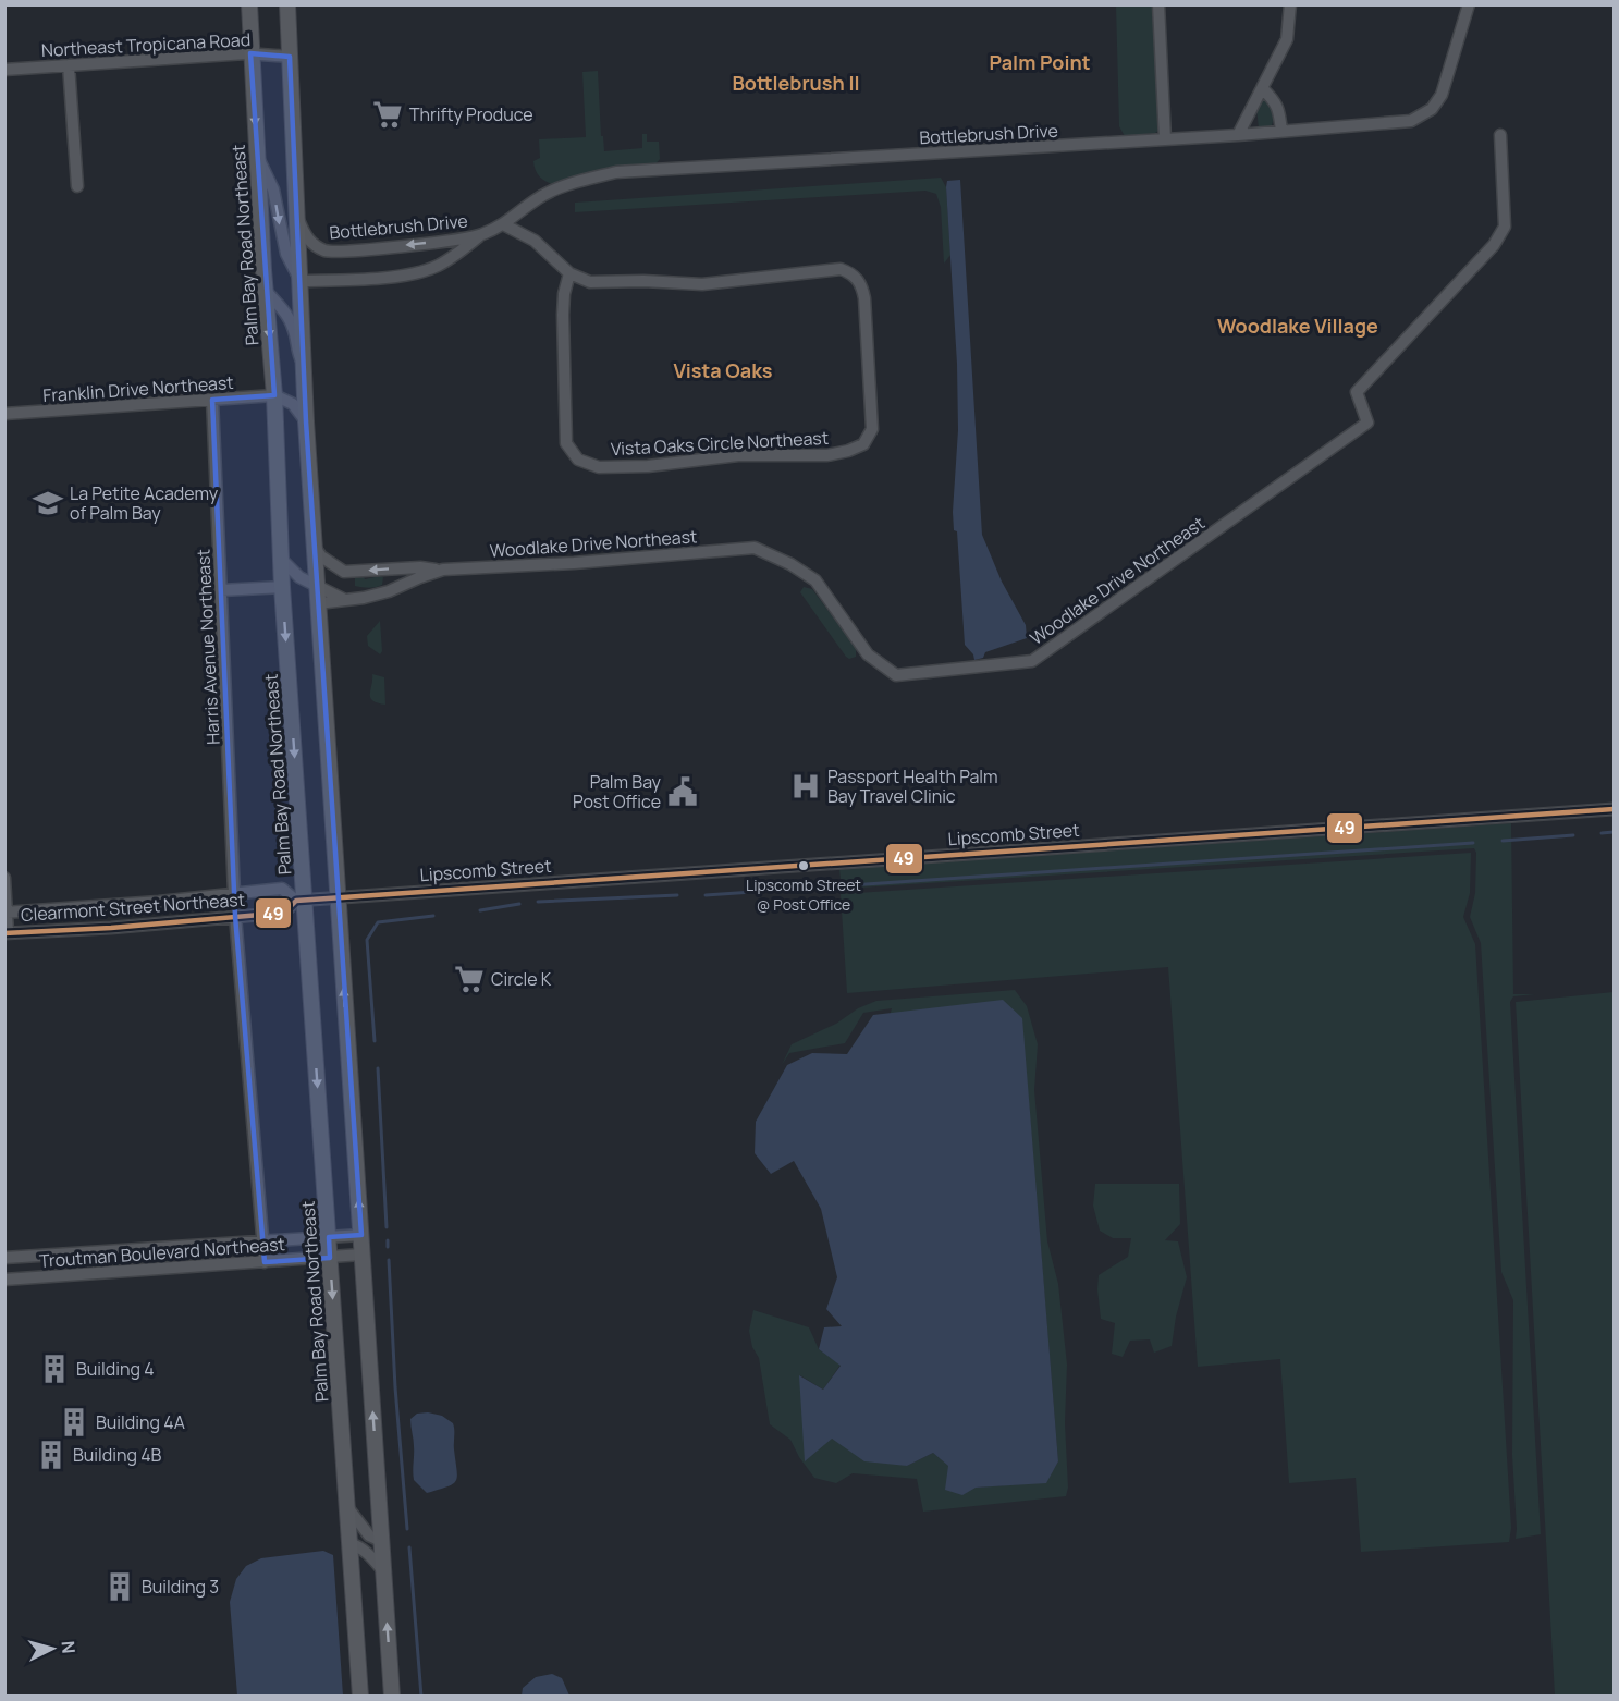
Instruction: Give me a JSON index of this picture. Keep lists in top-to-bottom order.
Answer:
{
  "streets": {
    "main road": ["Palm Bay Road Northeast"],
    "street": [
      "Northeast Tropicana Road",
      "Bottlebrush Drive",
      "Franklin Drive Northeast",
      "Vista Oaks Circle Northeast",
      "Woodlake Drive Northeast",
      "Harris Avenue Northeast",
      "Lipscomb Street",
      "Clearmont Street Northeast",
      "Troutman Boulevard Northeast"
    ]
  },
  "crossings": [
    ["Northeast Tropicana Road", "Palm Bay Road Northeast"],
    ["Bottlebrush Drive", "Vista Oaks Circle Northeast"],
    ["Palm Bay Road Northeast", "Franklin Drive Northeast"],
    ["Palm Bay Road Northeast", "Clearmont Street Northeast"],
    ["Palm Bay Road Northeast", "Troutman Boulevard Northeast"],
    ["Franklin Drive Northeast", "Harris Avenue Northeast"],
    ["Harris Avenue Northeast", "Clearmont Street Northeast"],
    ["Lipscomb Street", "Clearmont Street Northeast"]
  ],
  "districts": [
    "Palm Point",
    "Bottlebrush II",
    "Woodlake Village",
    "Vista Oaks"
  ],
  "places": {
    "supermarket": ["Thrifty Produce", "Circle K"],
    "school or university": ["La Petite Academy of Palm Bay"],
    "hospital": ["Passport Health Palm Bay Travel Clinic"],
    "public building": ["Palm Bay Post Office"],
    "other": ["Lipscomb Street @ Post Office"],
    "building": [
      "Building 4",
      "Building 4A",
      "Building 4B",
      "Building 3"
    ]
  },
  "lines": ["transit line 49"],
  "north": "right"
}
